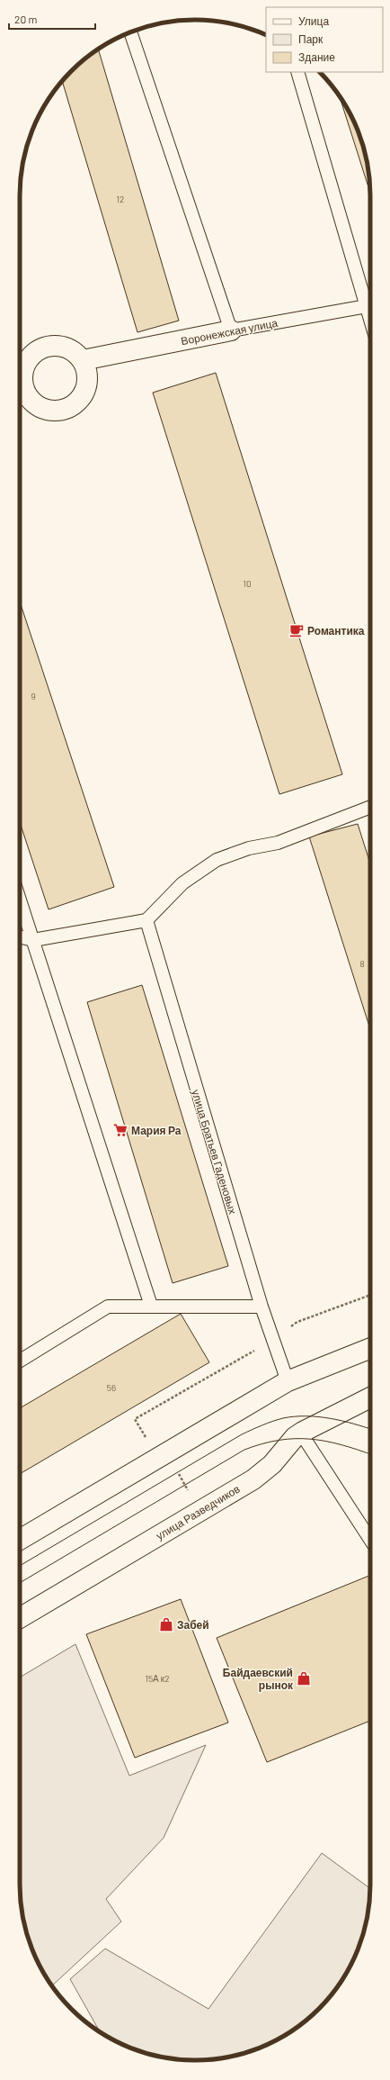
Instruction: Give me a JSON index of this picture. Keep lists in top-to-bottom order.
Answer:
{
  "streets": {
    "main road": ["Воронежская улица", "улица Разведчиков"],
    "lane": ["улица Братьев Гаденовых"]
  },
  "places": {
    "cafe": ["Романтика"],
    "supermarket": ["Мария Ра"],
    "shop": ["Забей", "Байдаевский рынок"]
  },
  "house_numbers": [
    "12",
    "10",
    "9",
    "8",
    "56",
    "15А к2"
  ],
  "legend": ["Улица", "Парк", "Здание"],
  "scale_bar": "20 m"
}
